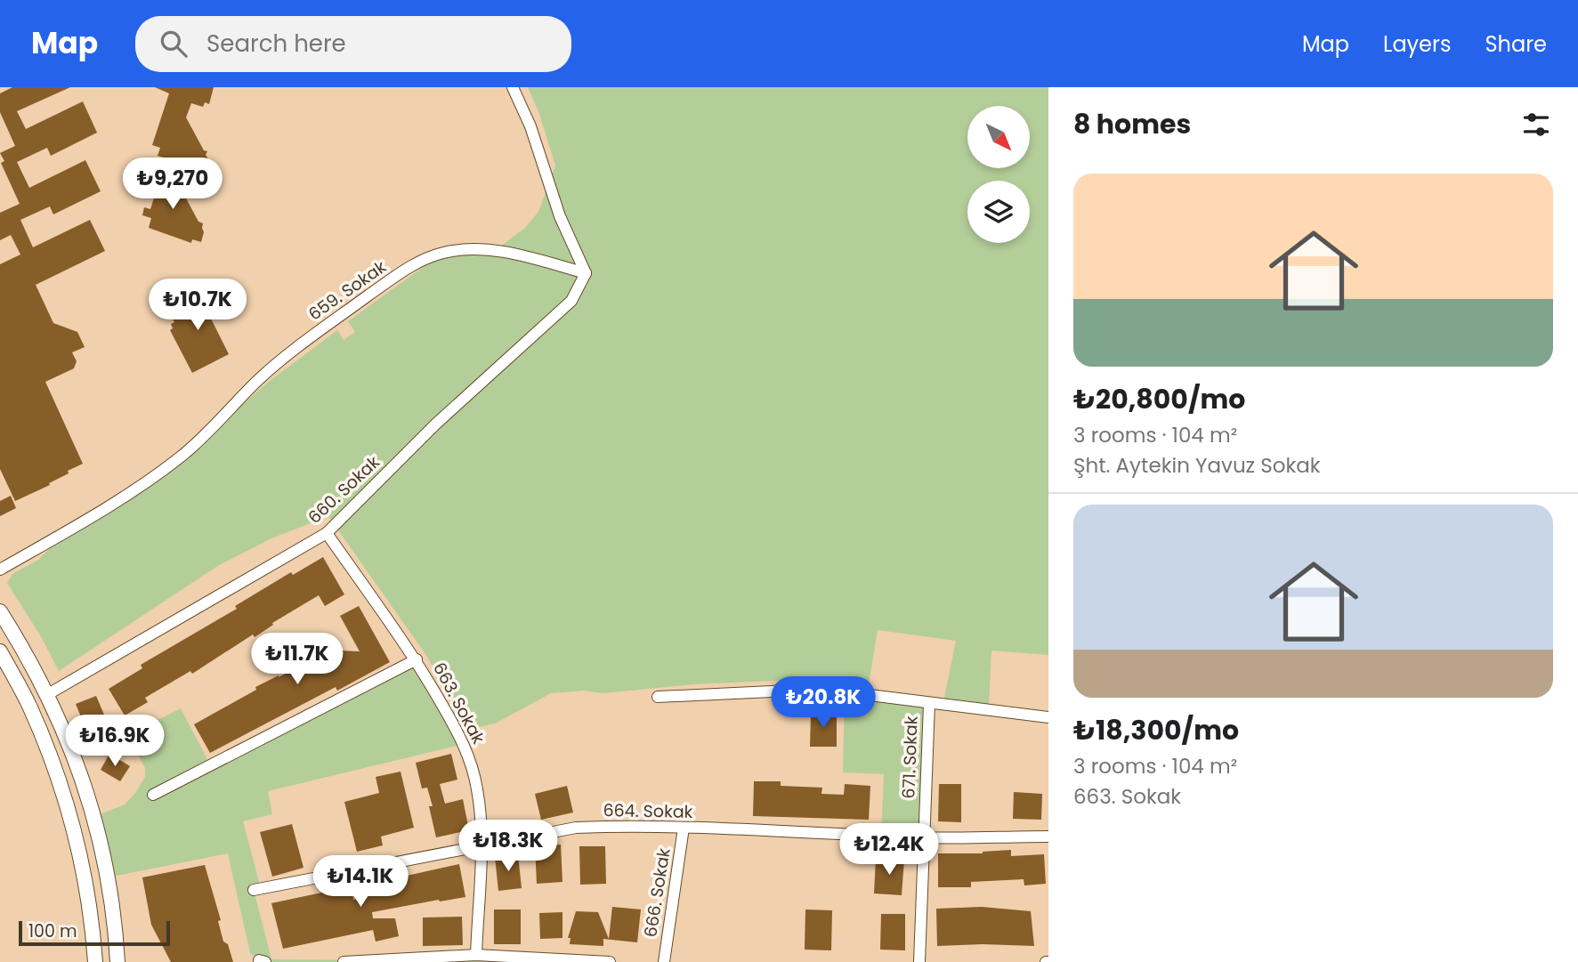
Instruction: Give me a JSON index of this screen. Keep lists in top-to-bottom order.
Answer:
{
  "streets": {
    "street": [
      "659. Sokak",
      "660. Sokak",
      "663. Sokak",
      "671. Sokak",
      "664. Sokak",
      "666. Sokak"
    ]
  },
  "crossings": [
    ["659. Sokak", "660. Sokak"],
    ["660. Sokak", "663. Sokak"],
    ["663. Sokak", "664. Sokak"],
    ["671. Sokak", "664. Sokak"],
    ["664. Sokak", "666. Sokak"]
  ],
  "scale_bar": "100 m",
  "north": "bottom right",
  "page": {
    "header": "Map",
    "search": "Search here",
    "nav": ["Map", "Layers", "Share"],
    "heading": "8 homes",
    "price": [
      "₺9,270",
      "₺10.7K",
      "₺11.7K",
      "₺20.8K",
      "₺16.9K",
      "₺18.3K",
      "₺12.4K",
      "₺14.1K"
    ],
    "list": [
      {
        "name": "₺20,800/mo",
        "note": "3 rooms · 104 m² · Şht. Aytekin Yavuz Sokak"
      },
      {
        "name": "₺18,300/mo",
        "note": "3 rooms · 104 m² · 663. Sokak"
      }
    ],
    "scale": "100 m"
  }
}
